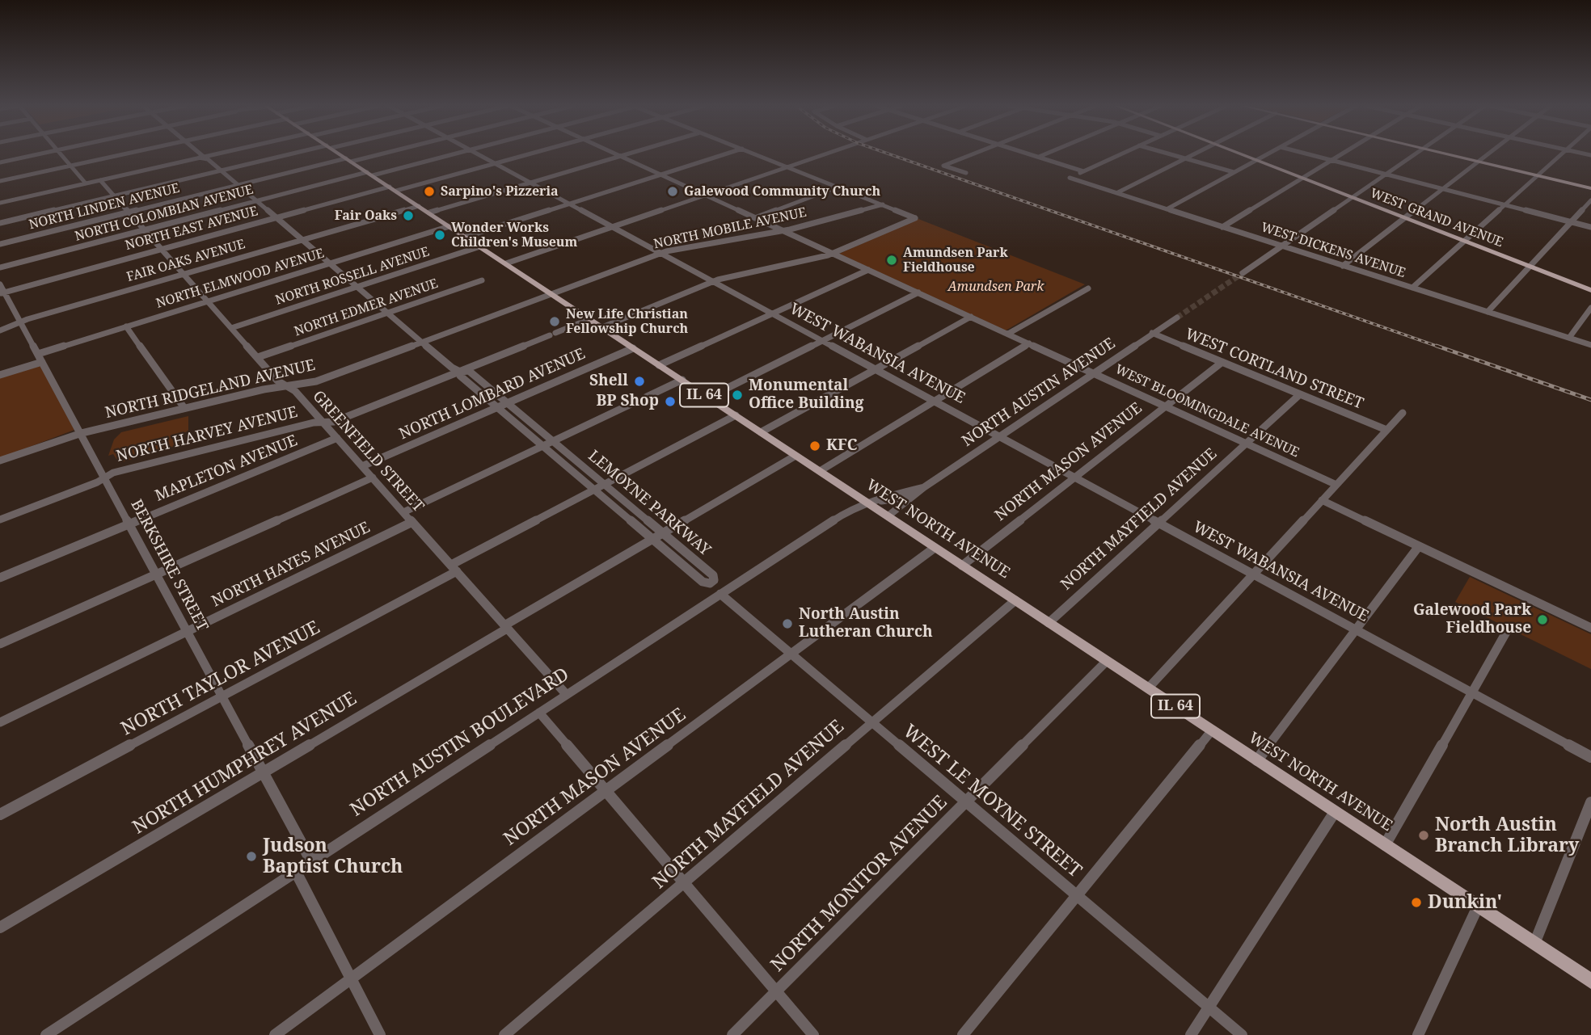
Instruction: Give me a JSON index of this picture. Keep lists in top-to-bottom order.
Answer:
{
  "streets": {
    "main road": ["WEST GRAND AVENUE", "IL 64", "WEST NORTH AVENUE"],
    "street": [
      "NORTH LINDEN AVENUE",
      "NORTH COLOMBIAN AVENUE",
      "NORTH EAST AVENUE",
      "NORTH MOBILE AVENUE",
      "WEST DICKENS AVENUE",
      "FAIR OAKS AVENUE",
      "NORTH ROSSELL AVENUE",
      "NORTH ELMWOOD AVENUE",
      "NORTH EDMER AVENUE",
      "WEST WABANSIA AVENUE",
      "WEST CORTLAND STREET",
      "NORTH RIDGELAND AVENUE",
      "NORTH AUSTIN AVENUE",
      "NORTH LOMBARD AVENUE",
      "WEST BLOOMINGDALE AVENUE",
      "NORTH HARVEY AVENUE",
      "GREENFIELD STREET",
      "NORTH MASON AVENUE",
      "MAPLETON AVENUE",
      "LEMOYNE PARKWAY",
      "NORTH MAYFIELD AVENUE",
      "NORTH HAYES AVENUE",
      "BERKSHIRE STREET",
      "NORTH TAYLOR AVENUE",
      "NORTH AUSTIN BOULEVARD",
      "NORTH HUMPHREY AVENUE",
      "WEST LE MOYNE STREET",
      "NORTH MONITOR AVENUE"
    ]
  },
  "crossings": [
    ["NORTH LINDEN AVENUE", "GREENFIELD STREET"],
    ["NORTH LINDEN AVENUE", "LEMOYNE PARKWAY"],
    ["NORTH LINDEN AVENUE", "WEST NORTH AVENUE"],
    ["NORTH COLOMBIAN AVENUE", "GREENFIELD STREET"],
    ["NORTH COLOMBIAN AVENUE", "LEMOYNE PARKWAY"],
    ["NORTH COLOMBIAN AVENUE", "WEST NORTH AVENUE"],
    ["NORTH EAST AVENUE", "WEST WABANSIA AVENUE"],
    ["NORTH EAST AVENUE", "GREENFIELD STREET"],
    ["NORTH EAST AVENUE", "LEMOYNE PARKWAY"],
    ["NORTH EAST AVENUE", "WEST NORTH AVENUE"],
    ["NORTH EAST AVENUE", "BERKSHIRE STREET"],
    ["NORTH MOBILE AVENUE", "WEST WABANSIA AVENUE"],
    ["NORTH MOBILE AVENUE", "NORTH RIDGELAND AVENUE"],
    ["NORTH MOBILE AVENUE", "WEST BLOOMINGDALE AVENUE"],
    ["NORTH MOBILE AVENUE", "WEST NORTH AVENUE"],
    ["FAIR OAKS AVENUE", "GREENFIELD STREET"],
    ["FAIR OAKS AVENUE", "LEMOYNE PARKWAY"],
    ["FAIR OAKS AVENUE", "BERKSHIRE STREET"],
    ["NORTH ROSSELL AVENUE", "GREENFIELD STREET"],
    ["NORTH ROSSELL AVENUE", "LEMOYNE PARKWAY"],
    ["NORTH ROSSELL AVENUE", "WEST NORTH AVENUE"],
    ["NORTH ELMWOOD AVENUE", "GREENFIELD STREET"],
    ["NORTH ELMWOOD AVENUE", "LEMOYNE PARKWAY"],
    ["NORTH ELMWOOD AVENUE", "WEST NORTH AVENUE"],
    ["NORTH ELMWOOD AVENUE", "BERKSHIRE STREET"],
    ["NORTH EDMER AVENUE", "GREENFIELD STREET"],
    ["NORTH EDMER AVENUE", "LEMOYNE PARKWAY"],
    ["WEST WABANSIA AVENUE", "NORTH AUSTIN AVENUE"],
    ["WEST WABANSIA AVENUE", "NORTH MASON AVENUE"],
    ["WEST WABANSIA AVENUE", "NORTH MAYFIELD AVENUE"],
    ["WEST CORTLAND STREET", "NORTH AUSTIN AVENUE"],
    ["WEST CORTLAND STREET", "NORTH MASON AVENUE"],
    ["WEST CORTLAND STREET", "NORTH MAYFIELD AVENUE"],
    ["NORTH RIDGELAND AVENUE", "GREENFIELD STREET"],
    ["NORTH RIDGELAND AVENUE", "LEMOYNE PARKWAY"],
    ["NORTH RIDGELAND AVENUE", "WEST NORTH AVENUE"],
    ["NORTH RIDGELAND AVENUE", "BERKSHIRE STREET"],
    ["NORTH AUSTIN AVENUE", "WEST BLOOMINGDALE AVENUE"],
    ["NORTH AUSTIN AVENUE", "WEST NORTH AVENUE"],
    ["NORTH AUSTIN AVENUE", "NORTH AUSTIN BOULEVARD"],
    ["NORTH LOMBARD AVENUE", "GREENFIELD STREET"],
    ["NORTH LOMBARD AVENUE", "LEMOYNE PARKWAY"],
    ["NORTH LOMBARD AVENUE", "WEST NORTH AVENUE"],
    ["WEST BLOOMINGDALE AVENUE", "NORTH MASON AVENUE"],
    ["WEST BLOOMINGDALE AVENUE", "NORTH MAYFIELD AVENUE"],
    ["NORTH HARVEY AVENUE", "GREENFIELD STREET"],
    ["NORTH HARVEY AVENUE", "LEMOYNE PARKWAY"],
    ["NORTH HARVEY AVENUE", "WEST NORTH AVENUE"],
    ["NORTH HARVEY AVENUE", "BERKSHIRE STREET"],
    ["GREENFIELD STREET", "MAPLETON AVENUE"],
    ["GREENFIELD STREET", "NORTH HAYES AVENUE"],
    ["GREENFIELD STREET", "NORTH TAYLOR AVENUE"],
    ["GREENFIELD STREET", "NORTH AUSTIN BOULEVARD"],
    ["GREENFIELD STREET", "NORTH HUMPHREY AVENUE"],
    ["NORTH MASON AVENUE", "WEST NORTH AVENUE"],
    ["NORTH MASON AVENUE", "WEST LE MOYNE STREET"],
    ["MAPLETON AVENUE", "BERKSHIRE STREET"],
    ["LEMOYNE PARKWAY", "NORTH TAYLOR AVENUE"],
    ["LEMOYNE PARKWAY", "NORTH HUMPHREY AVENUE"],
    ["NORTH MAYFIELD AVENUE", "WEST NORTH AVENUE"],
    ["NORTH MAYFIELD AVENUE", "WEST LE MOYNE STREET"],
    ["WEST NORTH AVENUE", "NORTH TAYLOR AVENUE"],
    ["WEST NORTH AVENUE", "NORTH AUSTIN BOULEVARD"],
    ["WEST NORTH AVENUE", "NORTH HUMPHREY AVENUE"],
    ["WEST NORTH AVENUE", "NORTH MONITOR AVENUE"],
    ["NORTH HAYES AVENUE", "BERKSHIRE STREET"],
    ["BERKSHIRE STREET", "NORTH TAYLOR AVENUE"],
    ["BERKSHIRE STREET", "NORTH AUSTIN BOULEVARD"],
    ["BERKSHIRE STREET", "NORTH HUMPHREY AVENUE"],
    ["NORTH AUSTIN BOULEVARD", "WEST LE MOYNE STREET"],
    ["WEST LE MOYNE STREET", "NORTH MONITOR AVENUE"]
  ],
  "parks": ["Amundsen Park"],
  "places": [
    "Sarpino's Pizzeria",
    "Galewood Community Church",
    "Fair Oaks",
    "Wonder Works Children's Museum",
    "Amundsen Park Fieldhouse",
    "New Life Christian Fellowship Church",
    "Shell",
    "Monumental Office Building",
    "BP Shop",
    "KFC",
    "Galewood Park Fieldhouse",
    "North Austin Lutheran Church",
    "North Austin Branch Library",
    "Judson Baptist Church",
    "Dunkin'"
  ]
}
